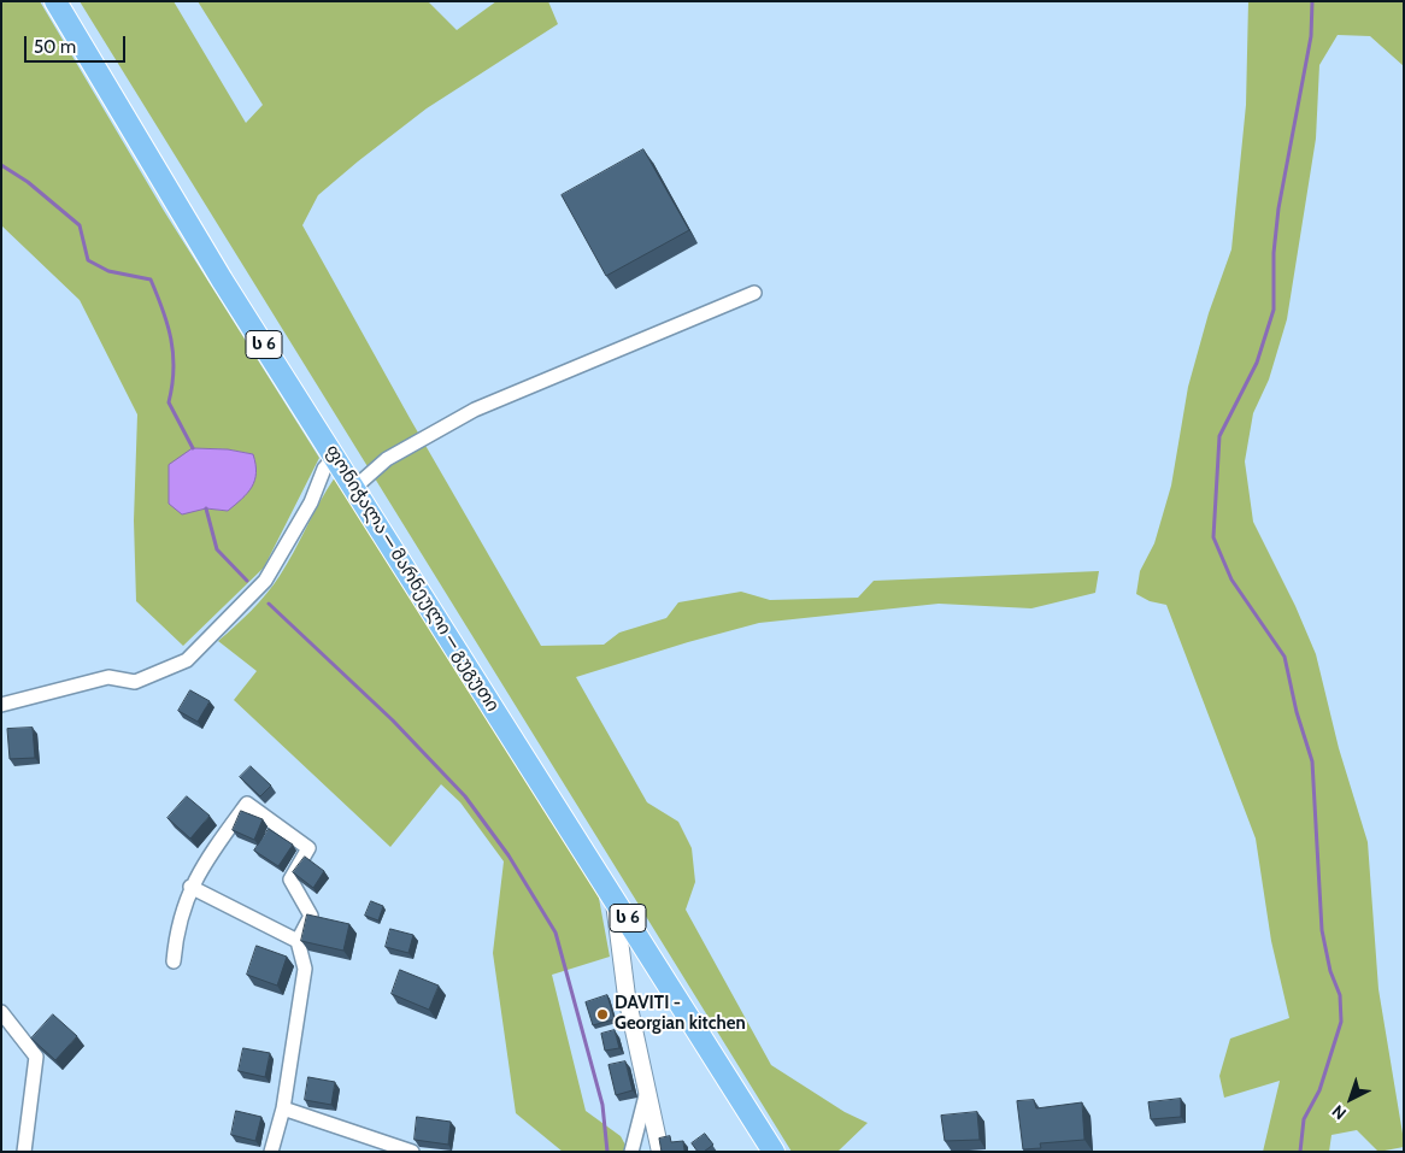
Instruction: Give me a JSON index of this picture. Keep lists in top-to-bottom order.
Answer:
{
  "streets": {
    "highway": ["ს 6", "ფონიჭალა — მარნეული — გუგუთი"]
  },
  "places": ["DAVITI - Georgian kitchen"],
  "scale_bar": "50 m",
  "north": "bottom left"
}
